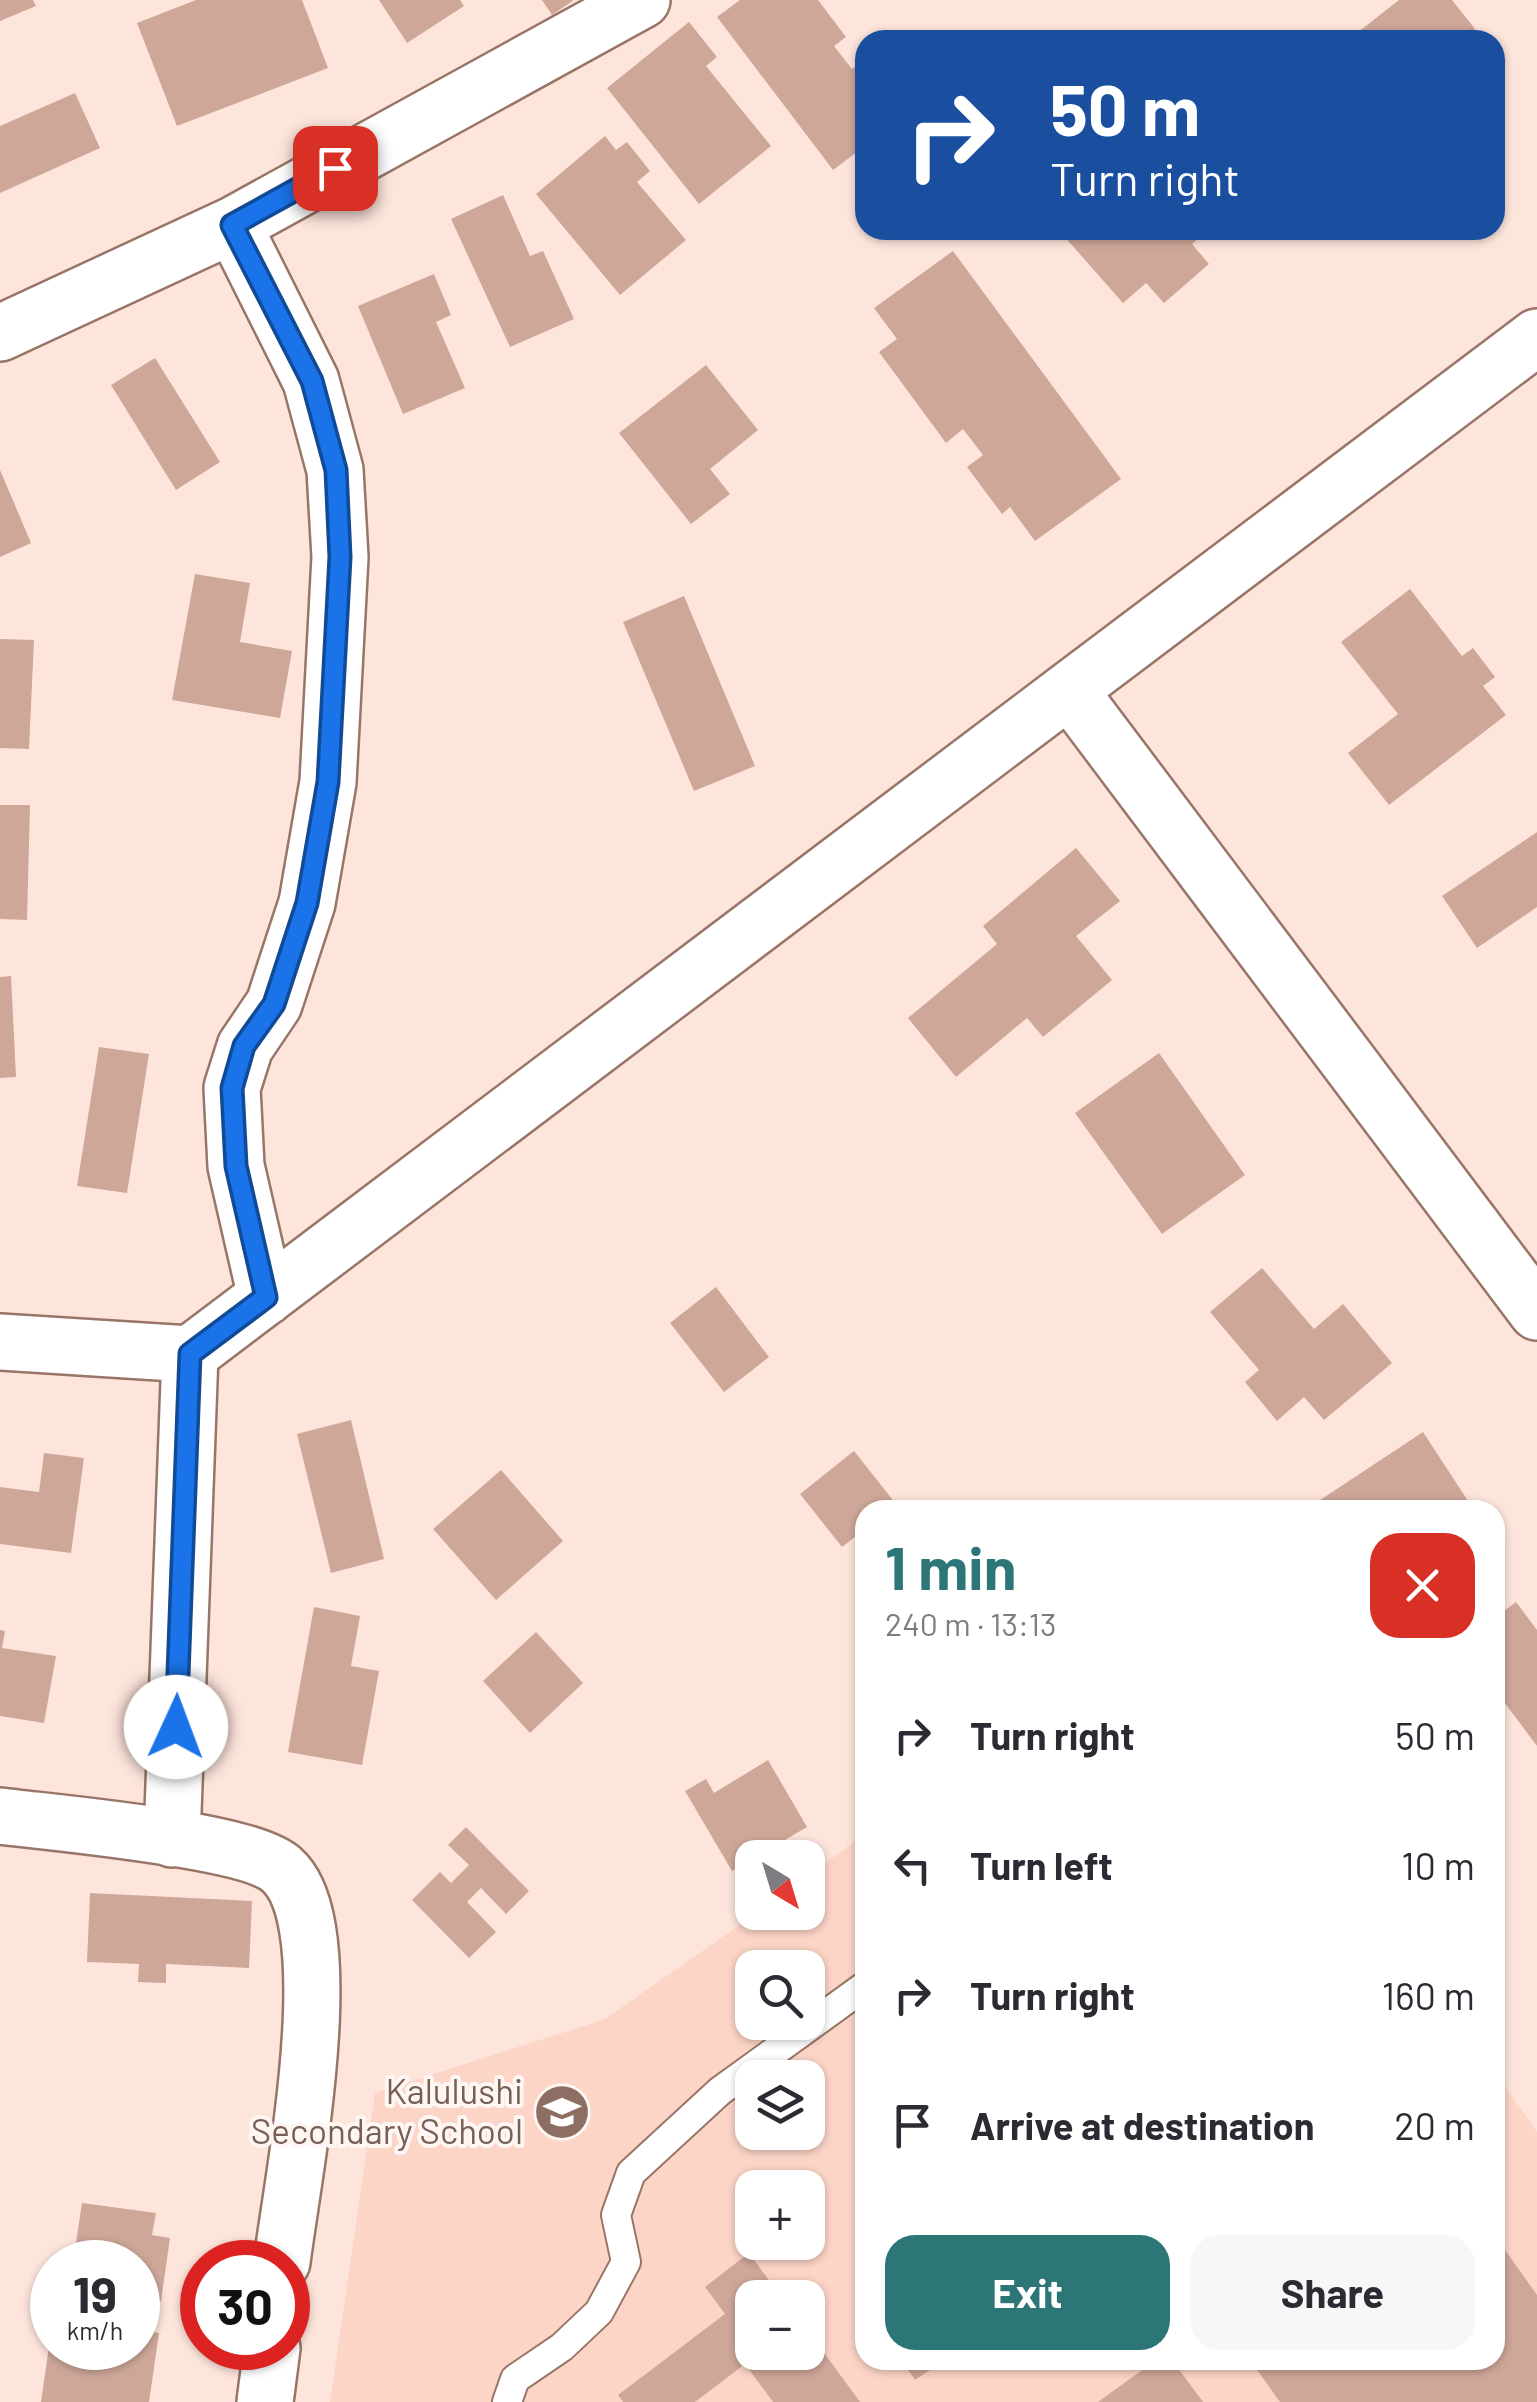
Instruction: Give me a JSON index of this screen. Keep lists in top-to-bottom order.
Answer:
{
  "places": {
    "school or university": ["Kalulushi Secondary School"]
  },
  "north": "bottom right",
  "page": {
    "turn": ["50 m", "Turn right"],
    "heading": ["1 min", "240 m · 13:13"],
    "list": [
      {
        "name": "Turn right",
        "value": "50 m"
      },
      {
        "name": "Turn left",
        "value": "10 m"
      },
      {
        "name": "Turn right",
        "value": "160 m"
      },
      {
        "name": "Arrive at destination",
        "value": "20 m"
      }
    ],
    "map_buttons": ["+", "−"],
    "buttons": ["Exit", "Share"],
    "speed": "19 km/h",
    "limit": "30"
  }
}
